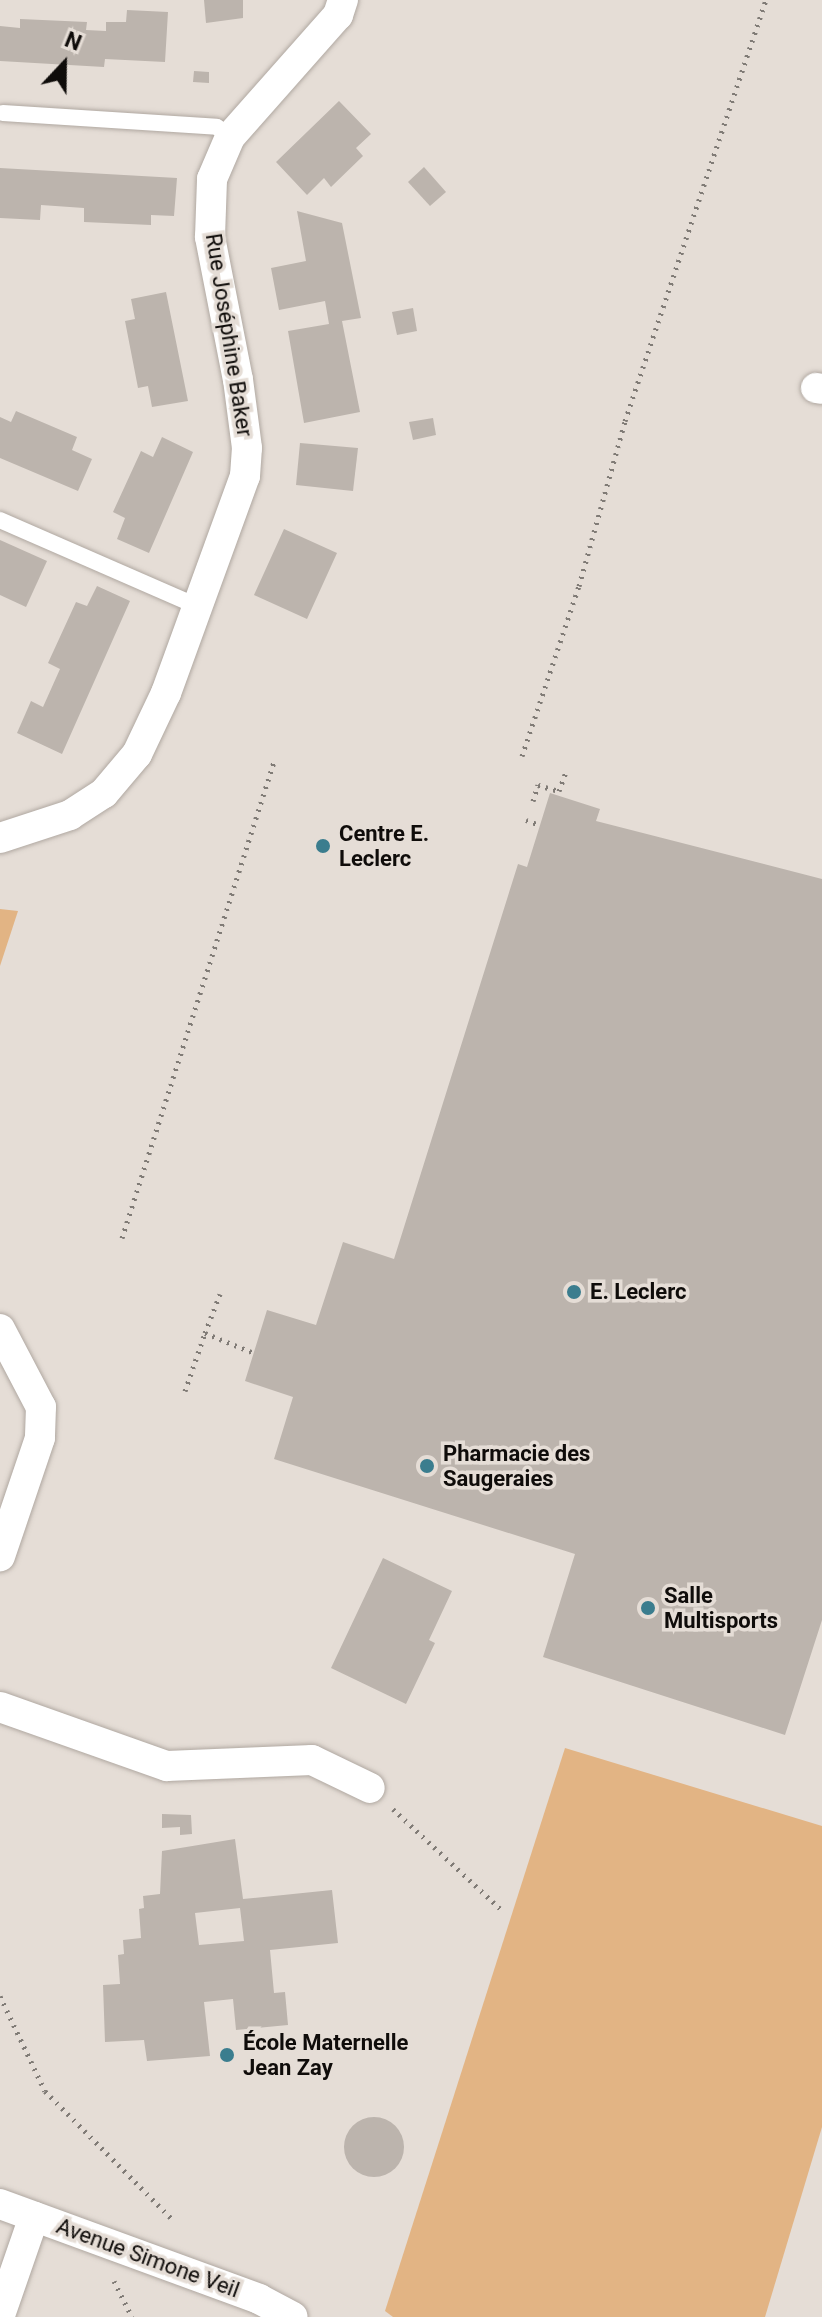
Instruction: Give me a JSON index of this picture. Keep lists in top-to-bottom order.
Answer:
{
  "streets": {
    "street": ["Rue Joséphine Baker", "Avenue Simone Veil"]
  },
  "places": [
    "Centre E. Leclerc",
    "E. Leclerc",
    "Pharmacie des Saugeraies",
    "Salle Multisports",
    "École Maternelle Jean Zay"
  ],
  "north": "top"
}
